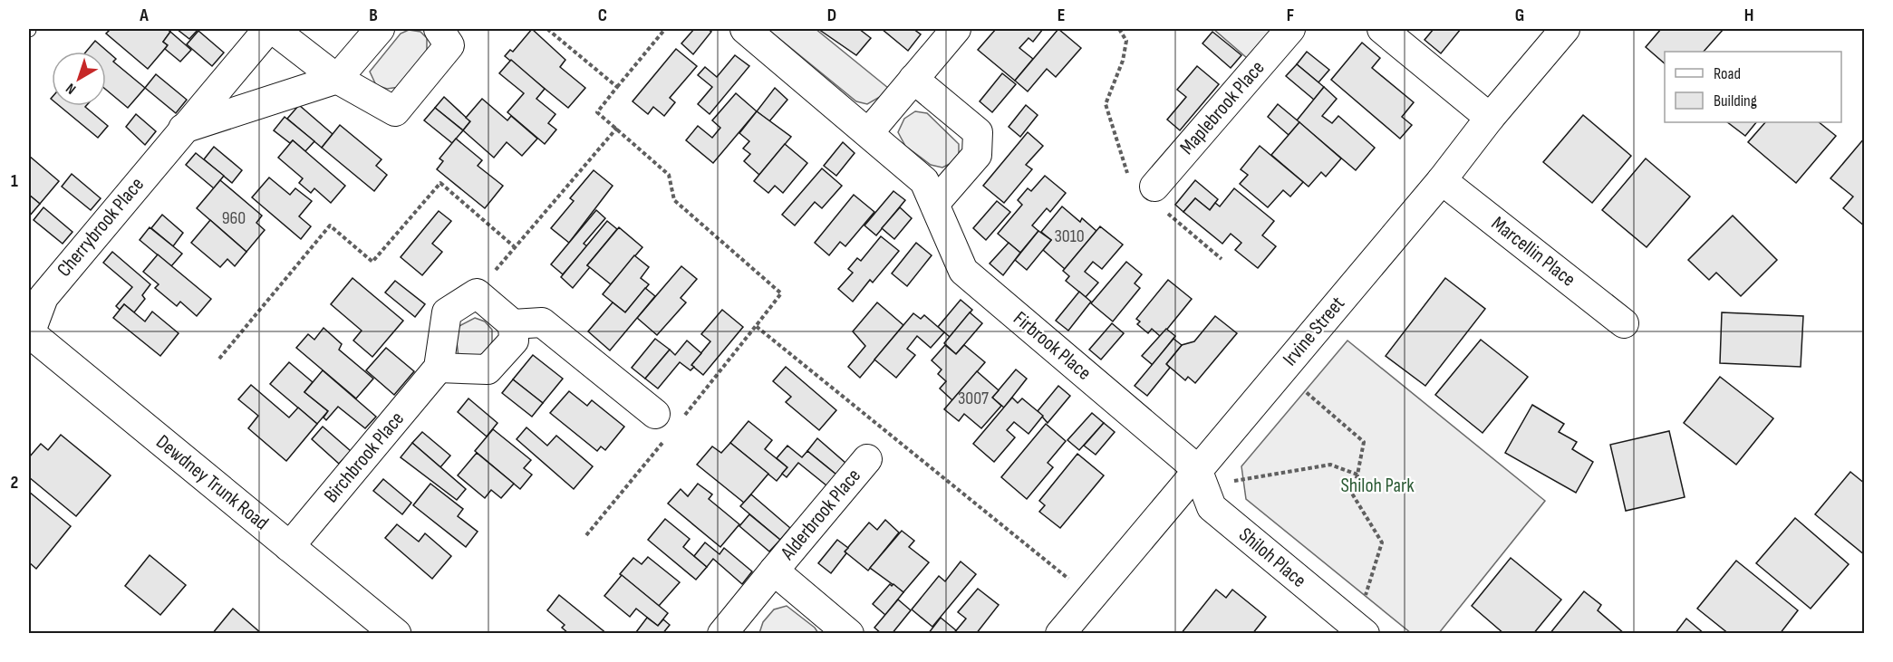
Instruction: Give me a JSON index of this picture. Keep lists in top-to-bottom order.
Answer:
{
  "streets": {
    "main road": ["Dewdney Trunk Road"],
    "street": [
      "Maplebrook Place",
      "Cherrybrook Place",
      "Marcellin Place",
      "Irvine Street",
      "Firbrook Place",
      "Birchbrook Place",
      "Alderbrook Place",
      "Shiloh Place"
    ]
  },
  "crossings": [
    ["Cherrybrook Place", "Dewdney Trunk Road"],
    ["Marcellin Place", "Irvine Street"],
    ["Irvine Street", "Firbrook Place"],
    ["Irvine Street", "Shiloh Place"],
    ["Firbrook Place", "Shiloh Place"],
    ["Birchbrook Place", "Dewdney Trunk Road"]
  ],
  "parks": ["Shiloh Park"],
  "house_numbers": ["960", "3010", "3007"],
  "legend": ["Road", "Building"],
  "north": "bottom left",
  "grid": {
    "columns": [
      "A",
      "B",
      "C",
      "D",
      "E",
      "F",
      "G",
      "H"
    ],
    "rows": ["1", "2"]
  }
}
